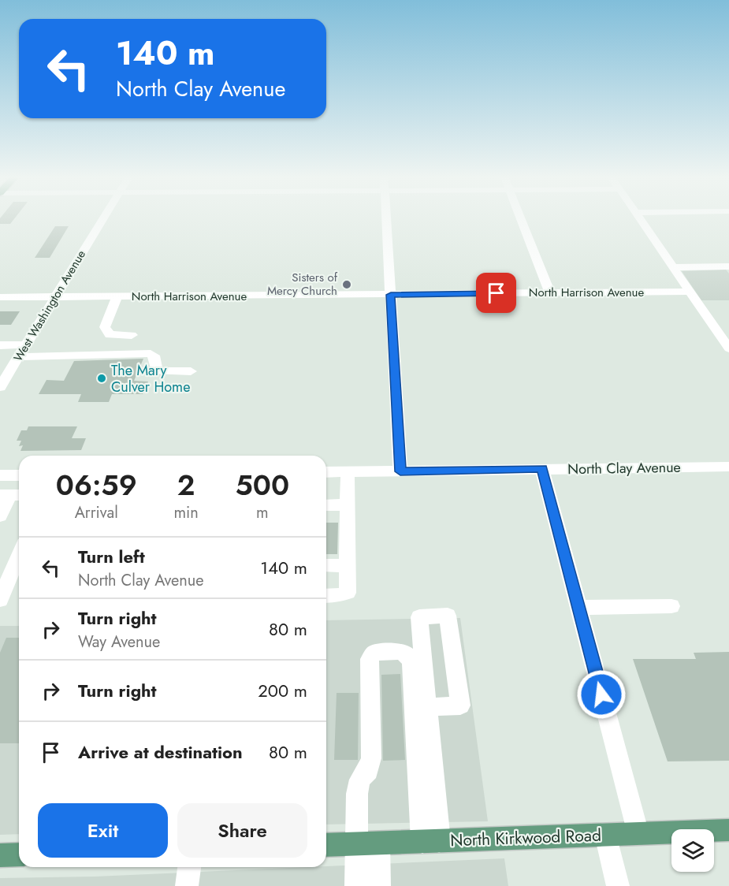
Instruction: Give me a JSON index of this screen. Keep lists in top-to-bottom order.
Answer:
{
  "streets": {
    "main road": ["North Kirkwood Road"],
    "street": ["North Harrison Avenue", "West Washington Avenue", "North Clay Avenue"]
  },
  "crossings": [
    ["North Harrison Avenue", "West Washington Avenue"]
  ],
  "places": ["Sisters of Mercy Church", "The Mary Culver Home"],
  "page": {
    "turn": ["140 m", "North Clay Avenue"],
    "eta": [
      "06:59",
      "Arrival",
      "2",
      "min",
      "500",
      "m"
    ],
    "list": [
      {
        "name": "Turn left",
        "note": "North Clay Avenue",
        "value": "140 m"
      },
      {
        "name": "Turn right",
        "note": "Way Avenue",
        "value": "80 m"
      },
      {
        "name": "Turn right",
        "value": "200 m"
      },
      {
        "name": "Arrive at destination",
        "value": "80 m"
      }
    ],
    "buttons": ["Exit", "Share"]
  }
}
